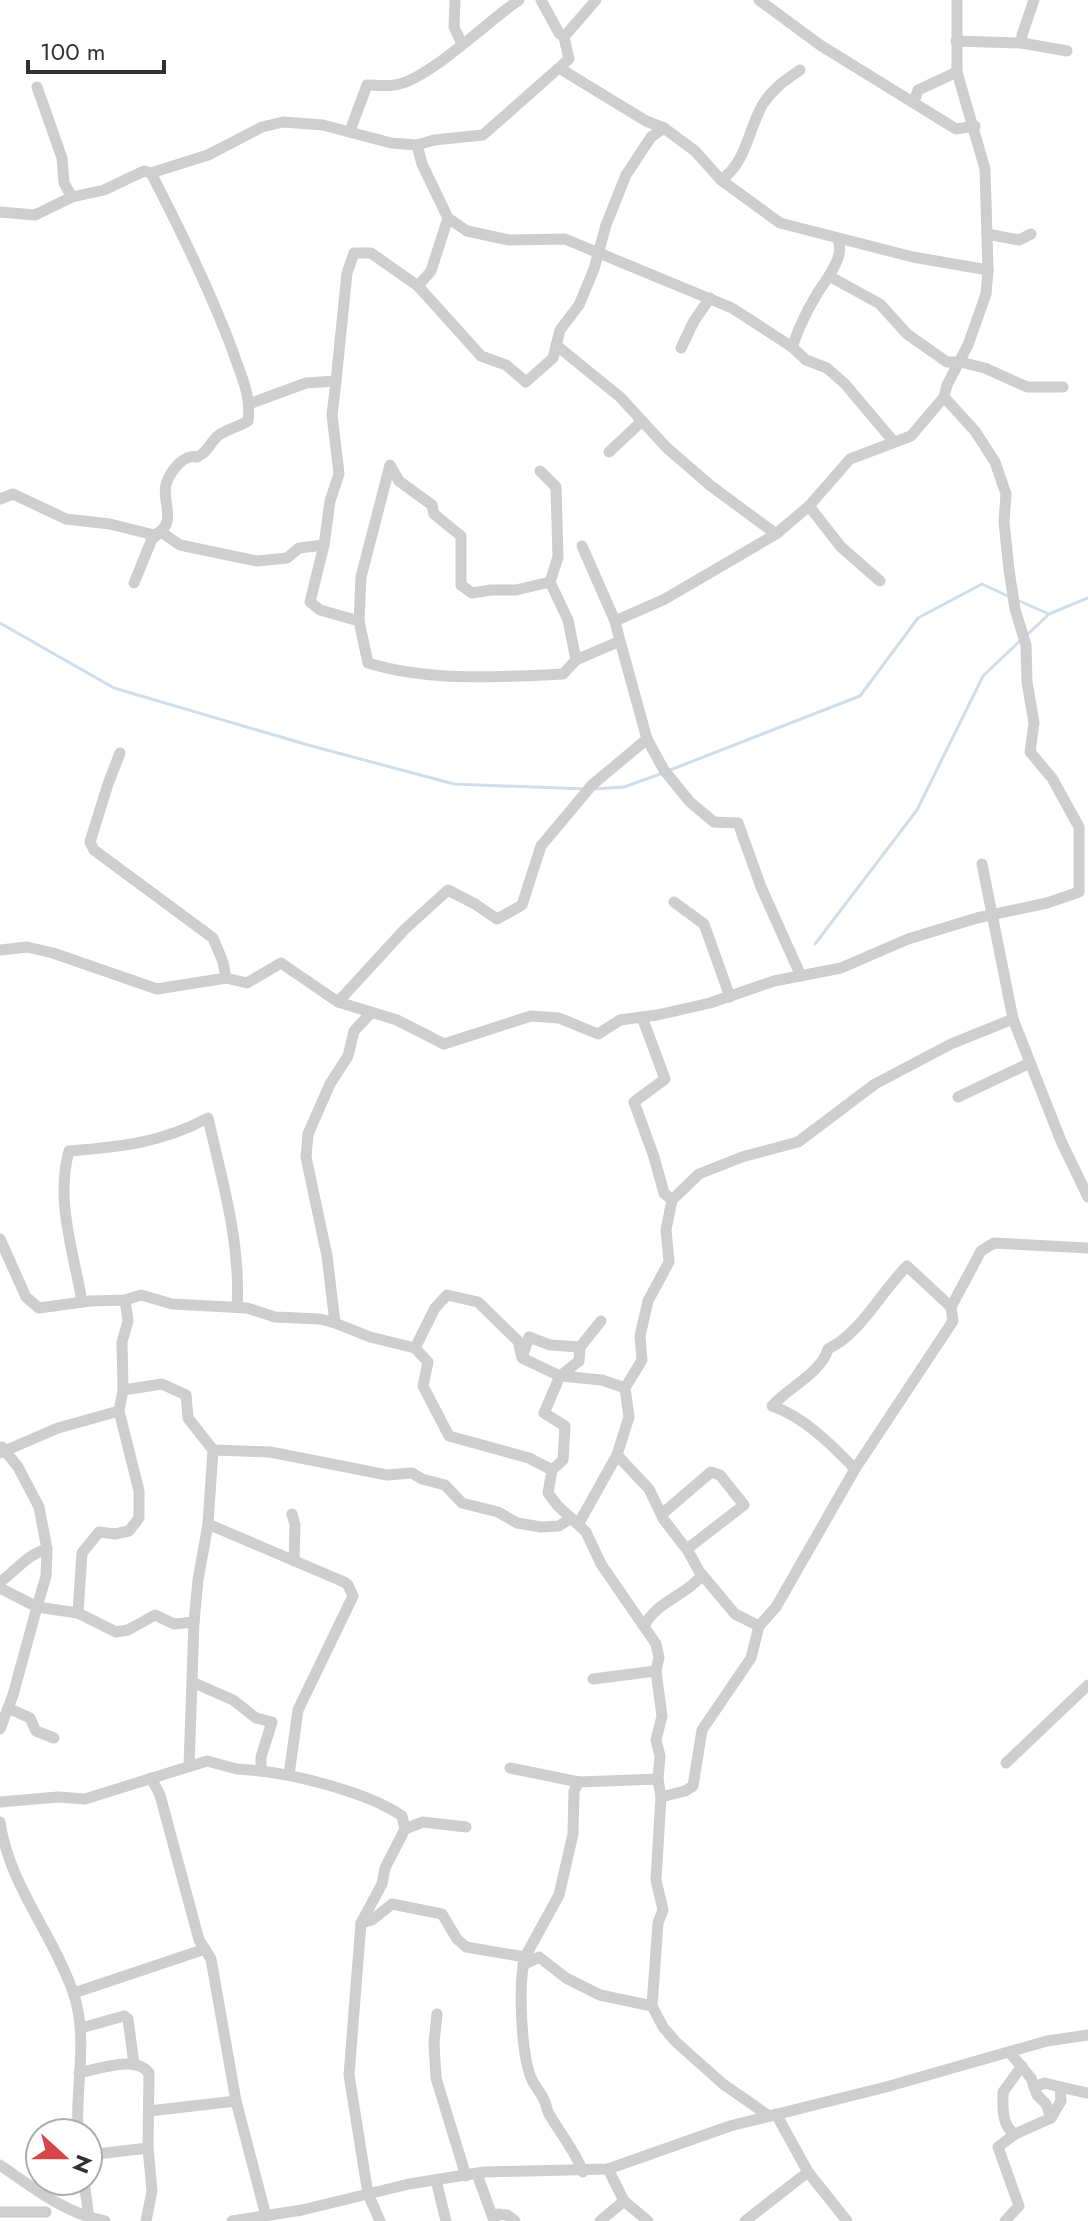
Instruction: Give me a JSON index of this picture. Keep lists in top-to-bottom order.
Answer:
{
  "scale_bar": "100 m",
  "north": "right"
}
